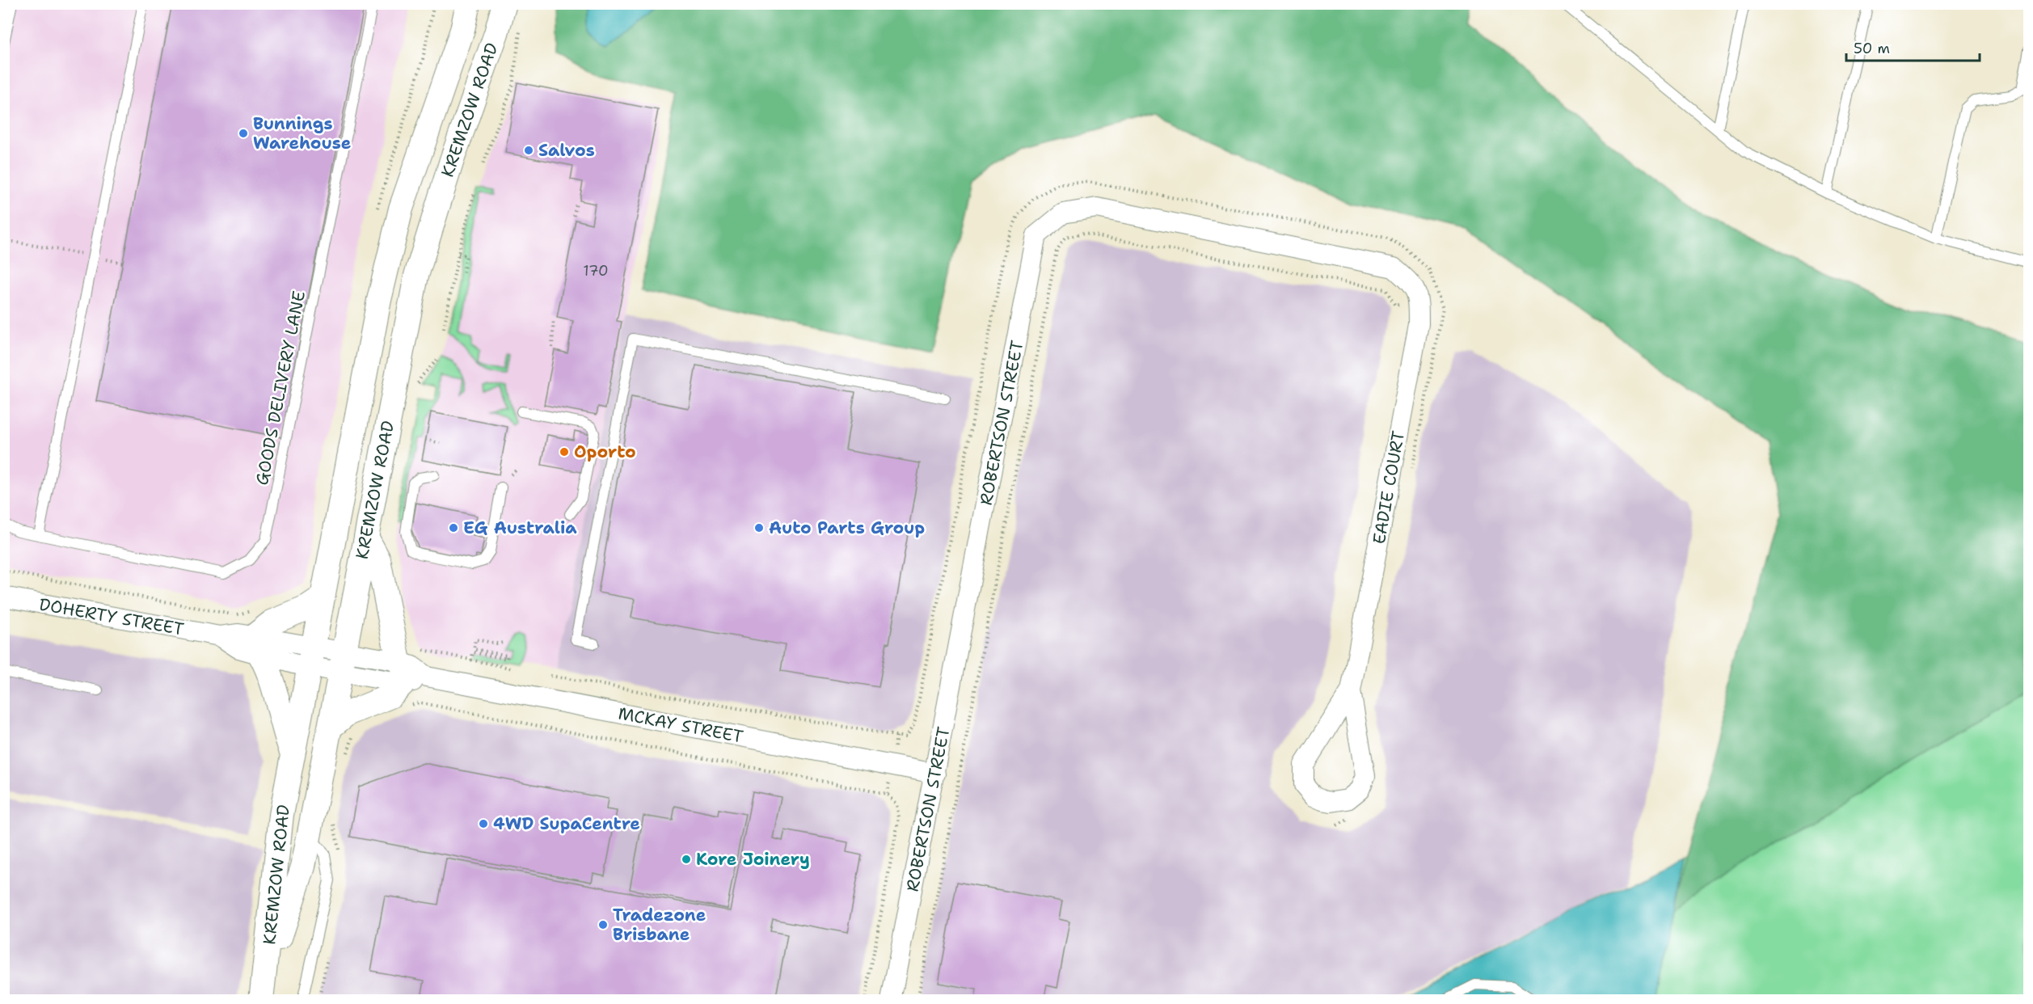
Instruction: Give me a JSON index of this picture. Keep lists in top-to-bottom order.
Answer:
{
  "streets": {
    "street": [
      "KREMZOW ROAD",
      "ROBERTSON STREET",
      "EADIE COURT",
      "DOHERTY STREET",
      "MCKAY STREET"
    ],
    "lane": ["GOODS DELIVERY LANE"]
  },
  "crossings": [
    ["KREMZOW ROAD", "DOHERTY STREET"],
    ["KREMZOW ROAD", "MCKAY STREET"],
    ["ROBERTSON STREET", "EADIE COURT"],
    ["ROBERTSON STREET", "MCKAY STREET"],
    ["DOHERTY STREET", "MCKAY STREET"]
  ],
  "places": [
    "Bunnings Warehouse",
    "Salvos",
    "Oporto",
    "EG Australia",
    "Auto Parts Group",
    "4WD SupaCentre",
    "Kore Joinery",
    "Tradezone Brisbane"
  ],
  "house_numbers": ["170"],
  "scale_bar": "50 m"
}
